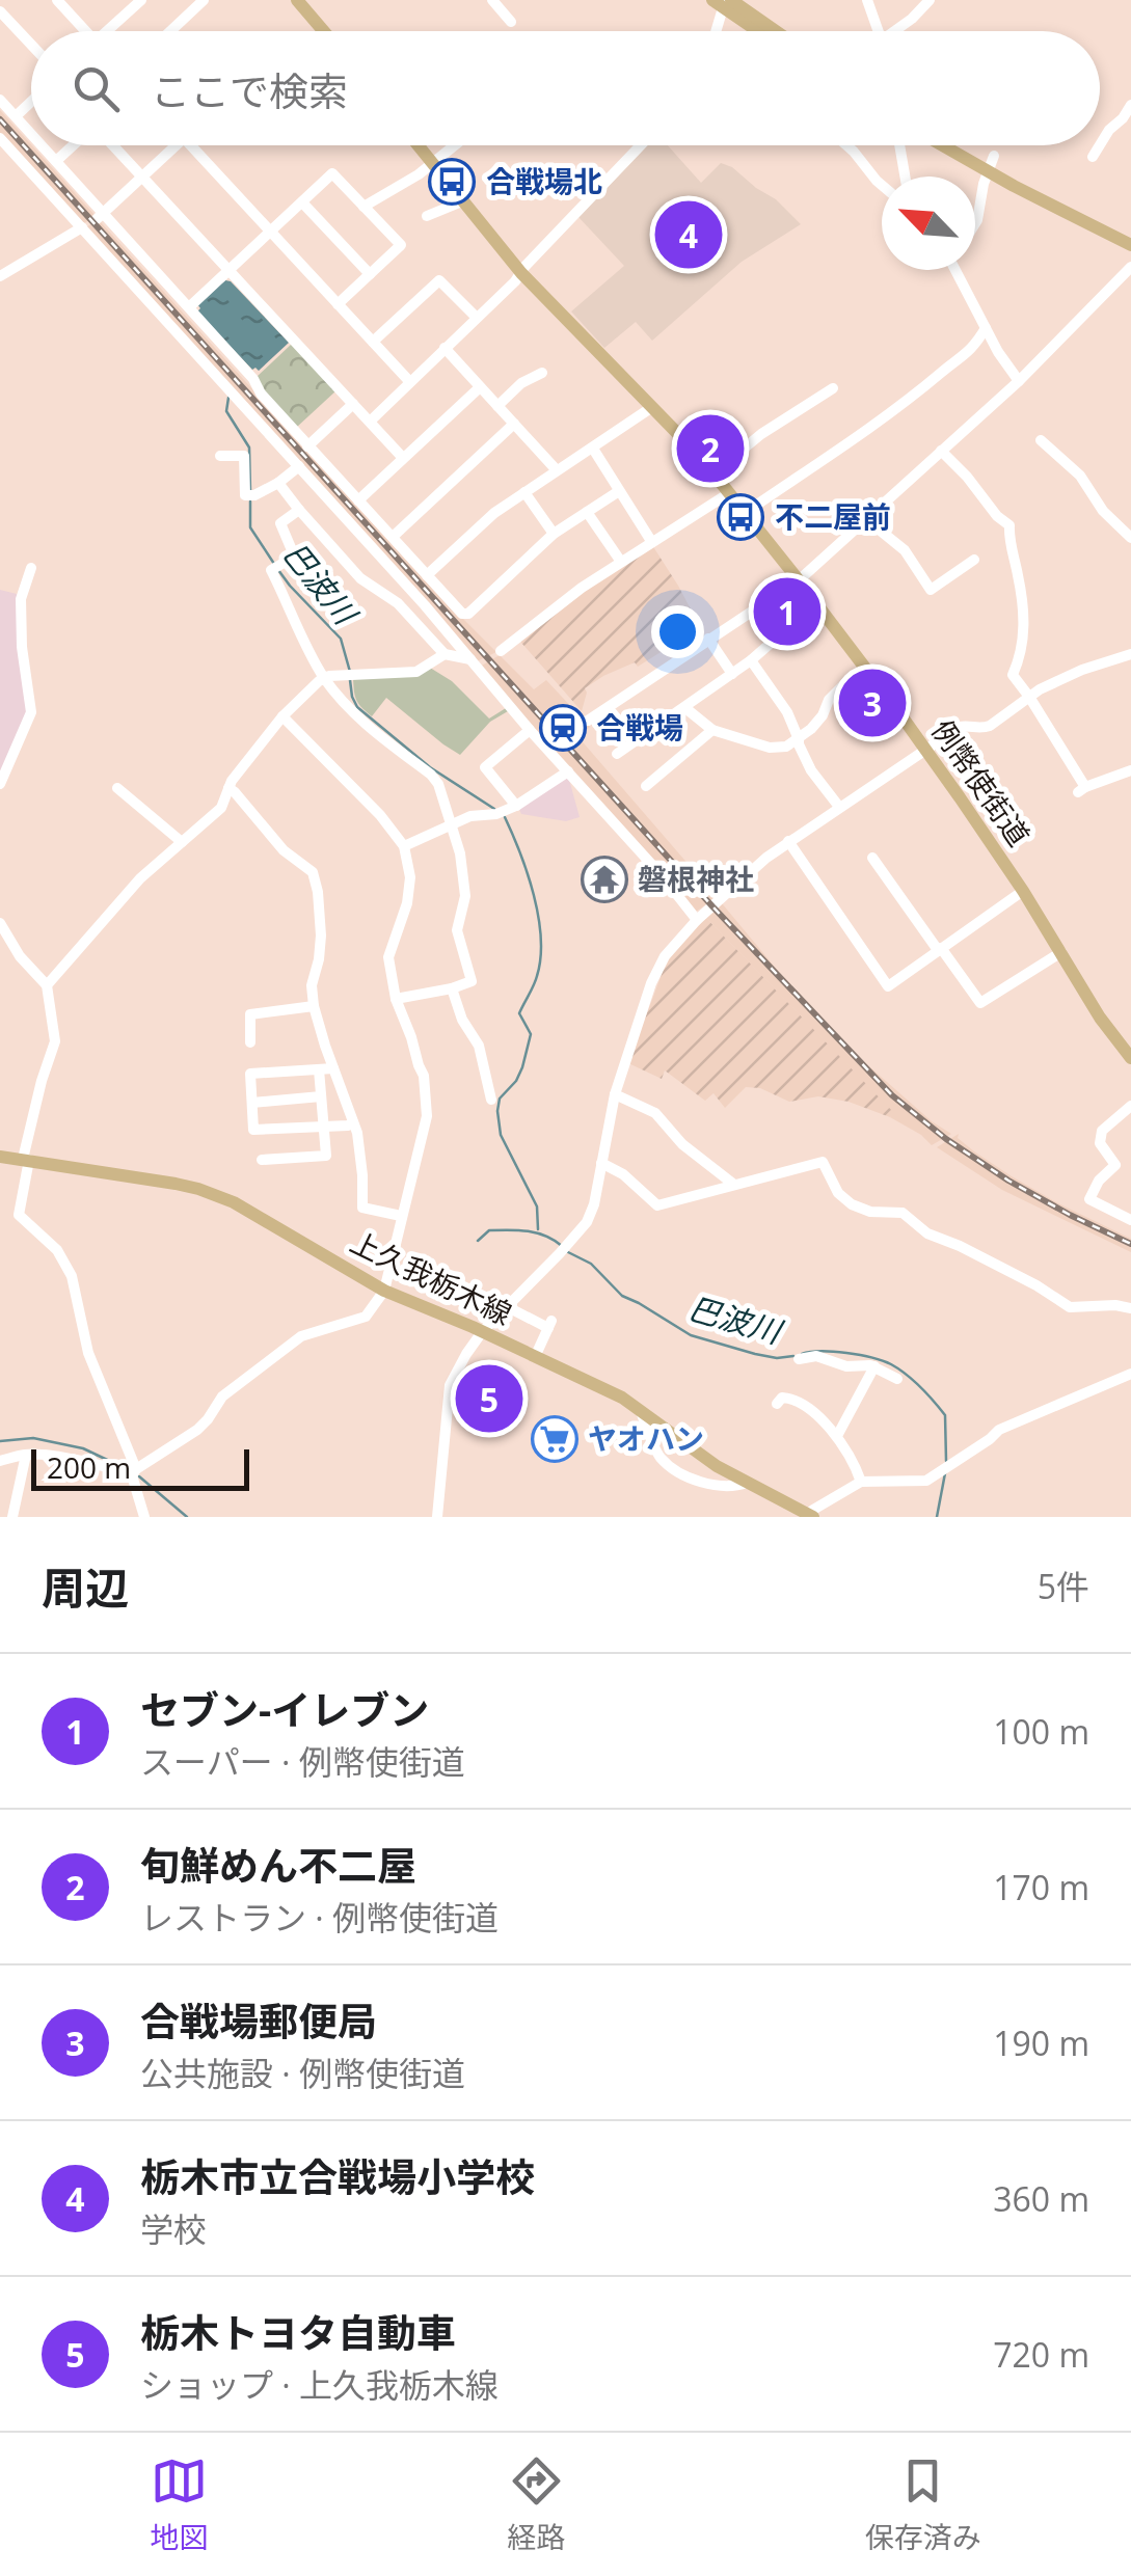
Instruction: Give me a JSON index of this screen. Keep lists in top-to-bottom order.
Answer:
{
  "streets": {
    "main road": ["例幣使街道", "上久我栃木線"]
  },
  "water": ["巴波川"],
  "places": {
    "bus stop": ["合戦場北", "不二屋前"],
    "station": ["合戦場"],
    "temple": ["磐根神社"],
    "supermarket": ["ヤオハン"]
  },
  "scale_bar": "200 m",
  "north": "top left",
  "page": {
    "search": "ここで検索",
    "pins": [
      "4",
      "2",
      "1",
      "3",
      "5"
    ],
    "scale": "200 m",
    "heading": ["周辺", "5件"],
    "list": [
      {
        "mark": "1",
        "name": "セブン-イレブン",
        "note": "スーパー · 例幣使街道",
        "value": "100 m"
      },
      {
        "mark": "2",
        "name": "旬鮮めん不二屋",
        "note": "レストラン · 例幣使街道",
        "value": "170 m"
      },
      {
        "mark": "3",
        "name": "合戦場郵便局",
        "note": "公共施設 · 例幣使街道",
        "value": "190 m"
      },
      {
        "mark": "4",
        "name": "栃木市立合戦場小学校",
        "note": "学校",
        "value": "360 m"
      },
      {
        "mark": "5",
        "name": "栃木トヨタ自動車",
        "note": "ショップ · 上久我栃木線",
        "value": "720 m"
      }
    ],
    "nav": ["地図", "経路", "保存済み"]
  }
}
